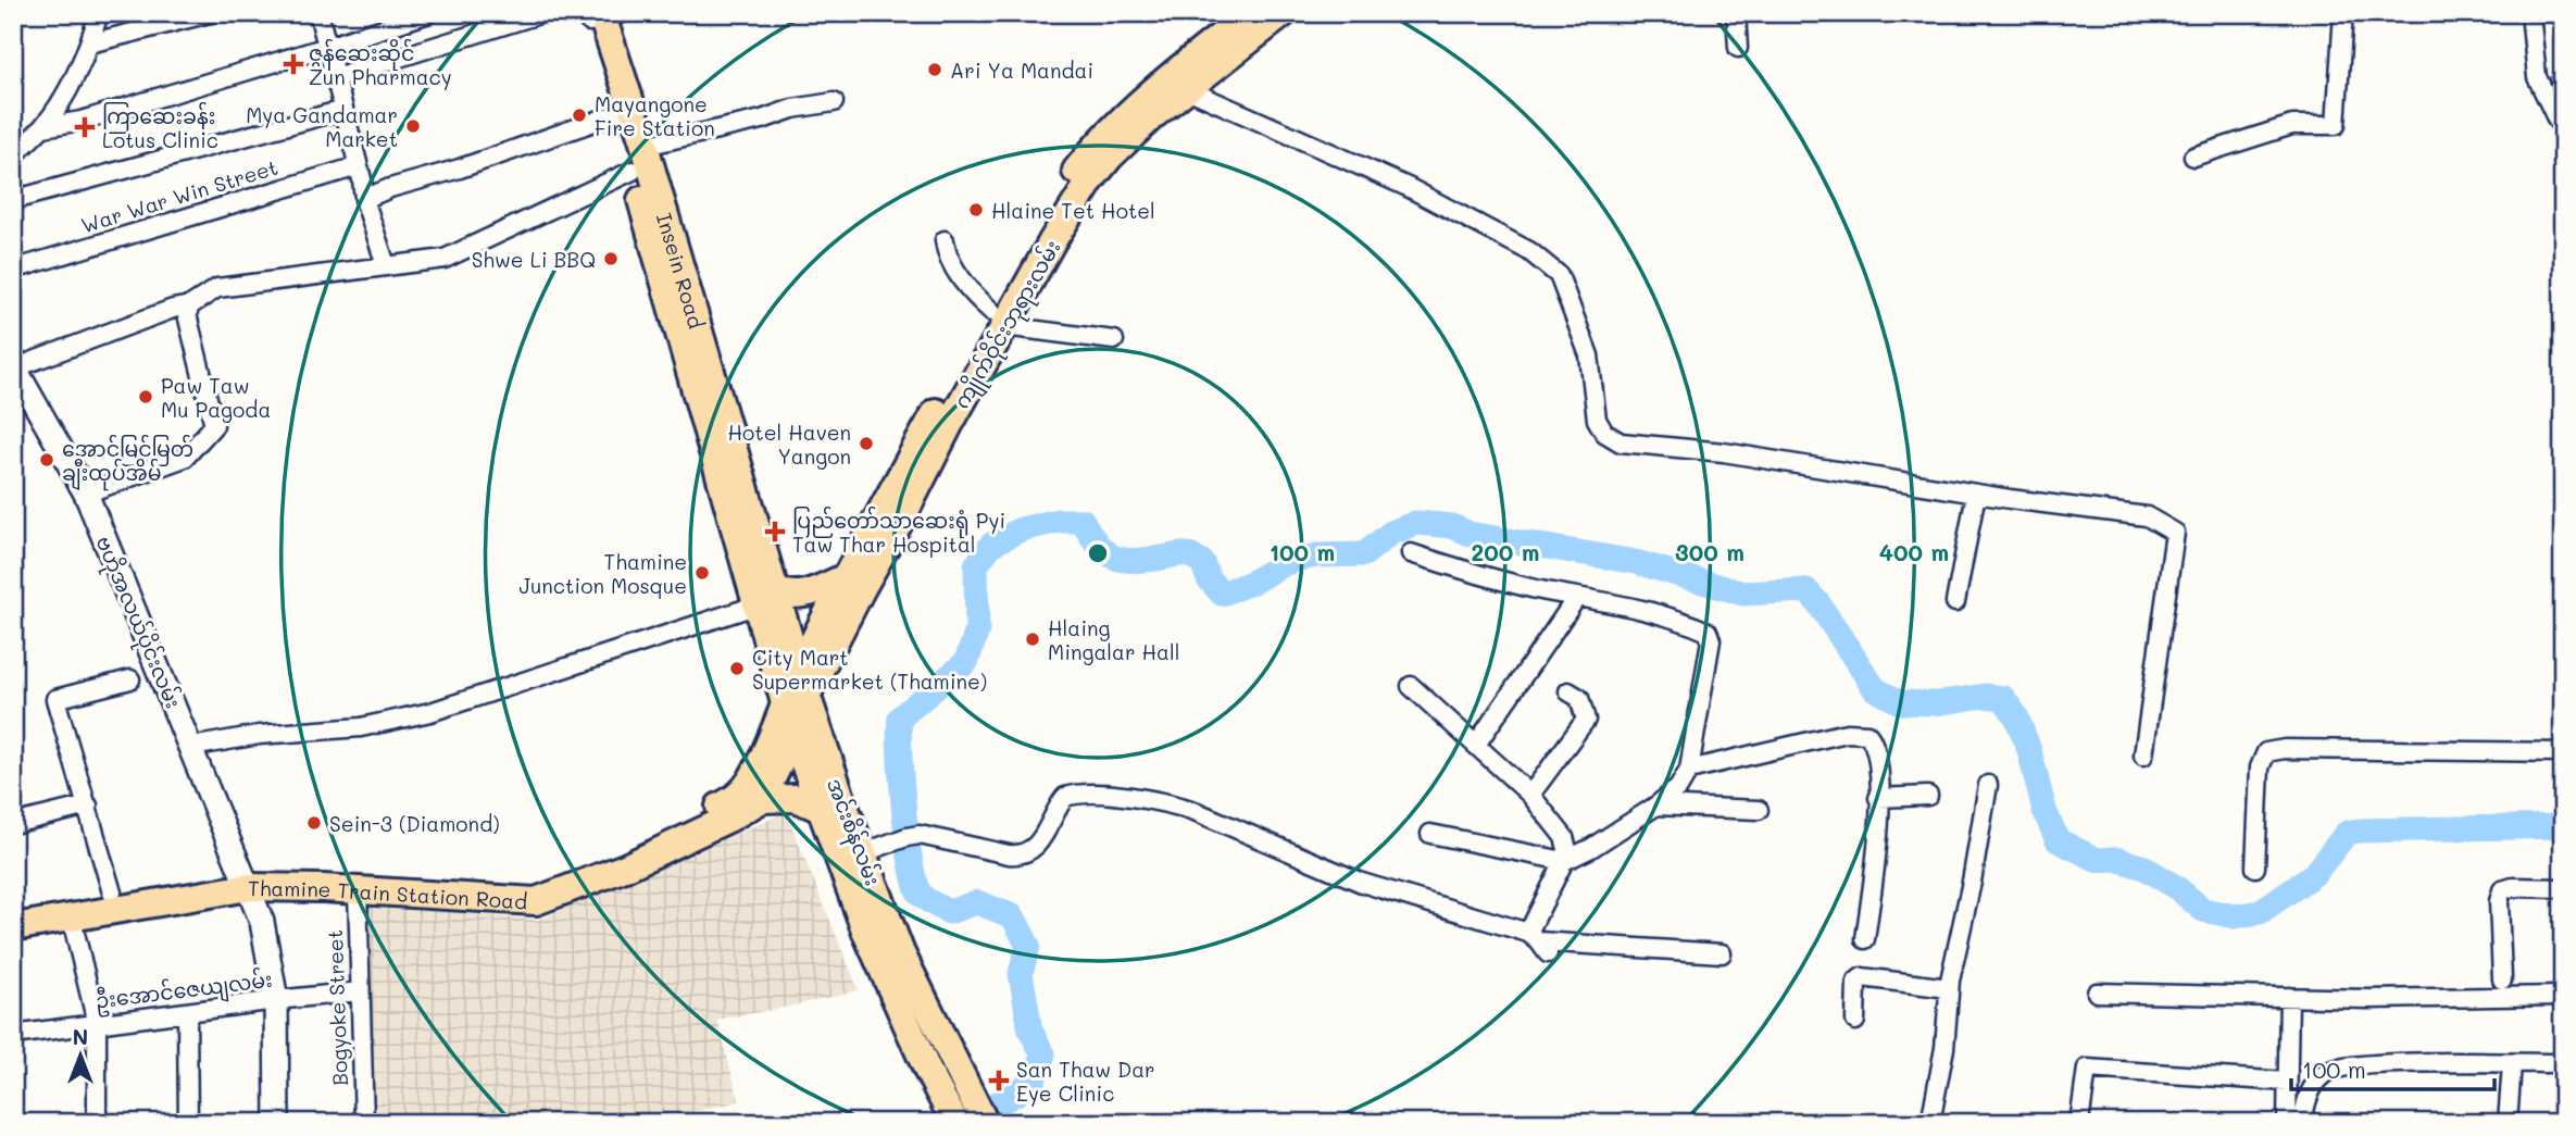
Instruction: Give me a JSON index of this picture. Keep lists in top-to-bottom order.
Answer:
{
  "streets": {
    "main road": [
      "Insein Road",
      "ကျိုက်ဝိုင်းဘုရားလမ်း",
      "အင်းစိန်လမ်း",
      "Thamine Train Station Road"
    ],
    "street": [
      "War War Win Street",
      "ဗဟိုအလယ်ပိုင်းလမ်း",
      "ဦးအောင်ဇေယျလမ်း",
      "Bogyoke Street"
    ]
  },
  "crossings": [
    ["Insein Road", "အင်းစိန်လမ်း"],
    ["ကျိုက်ဝိုင်းဘုရားလမ်း", "အင်းစိန်လမ်း"],
    ["ကျိုက်ဝိုင်းဘုရားလမ်း", "Thamine Train Station Road"],
    ["ဗဟိုအလယ်ပိုင်းလမ်း", "Thamine Train Station Road"],
    ["ဗဟိုအလယ်ပိုင်းလမ်း", "ဦးအောင်ဇေယျလမ်း"],
    ["အင်းစိန်လမ်း", "Thamine Train Station Road"],
    ["Thamine Train Station Road", "Bogyoke Street"],
    ["ဦးအောင်ဇေယျလမ်း", "Bogyoke Street"]
  ],
  "places": {
    "health": [
      "ဇွန်ဆေးဆိုင် Zun Pharmacy",
      "ကြာဆေးခန်း Lotus Clinic",
      "ပြည်တော်သာဆေးရုံ Pyi Taw Thar Hospital",
      "San Thaw Dar Eye Clinic"
    ],
    "other": [
      "Ari Ya Mandai",
      "Mayangone Fire Station",
      "Mya Gandamar Market",
      "Hlaine Tet Hotel",
      "Shwe Li BBQ",
      "Paw Taw Mu Pagoda",
      "Hotel Haven Yangon",
      "အောင်မြင့်မြတ် ချီးထုပ်အိမ်",
      "Thamine Junction Mosque",
      "Hlaing Mingalar Hall",
      "City Mart Supermarket (Thamine)",
      "Sein-3 (Diamond)"
    ]
  },
  "scale_bar": "100 m",
  "north": "top",
  "rings": [
    "100 m",
    "200 m",
    "300 m",
    "400 m"
  ]
}
